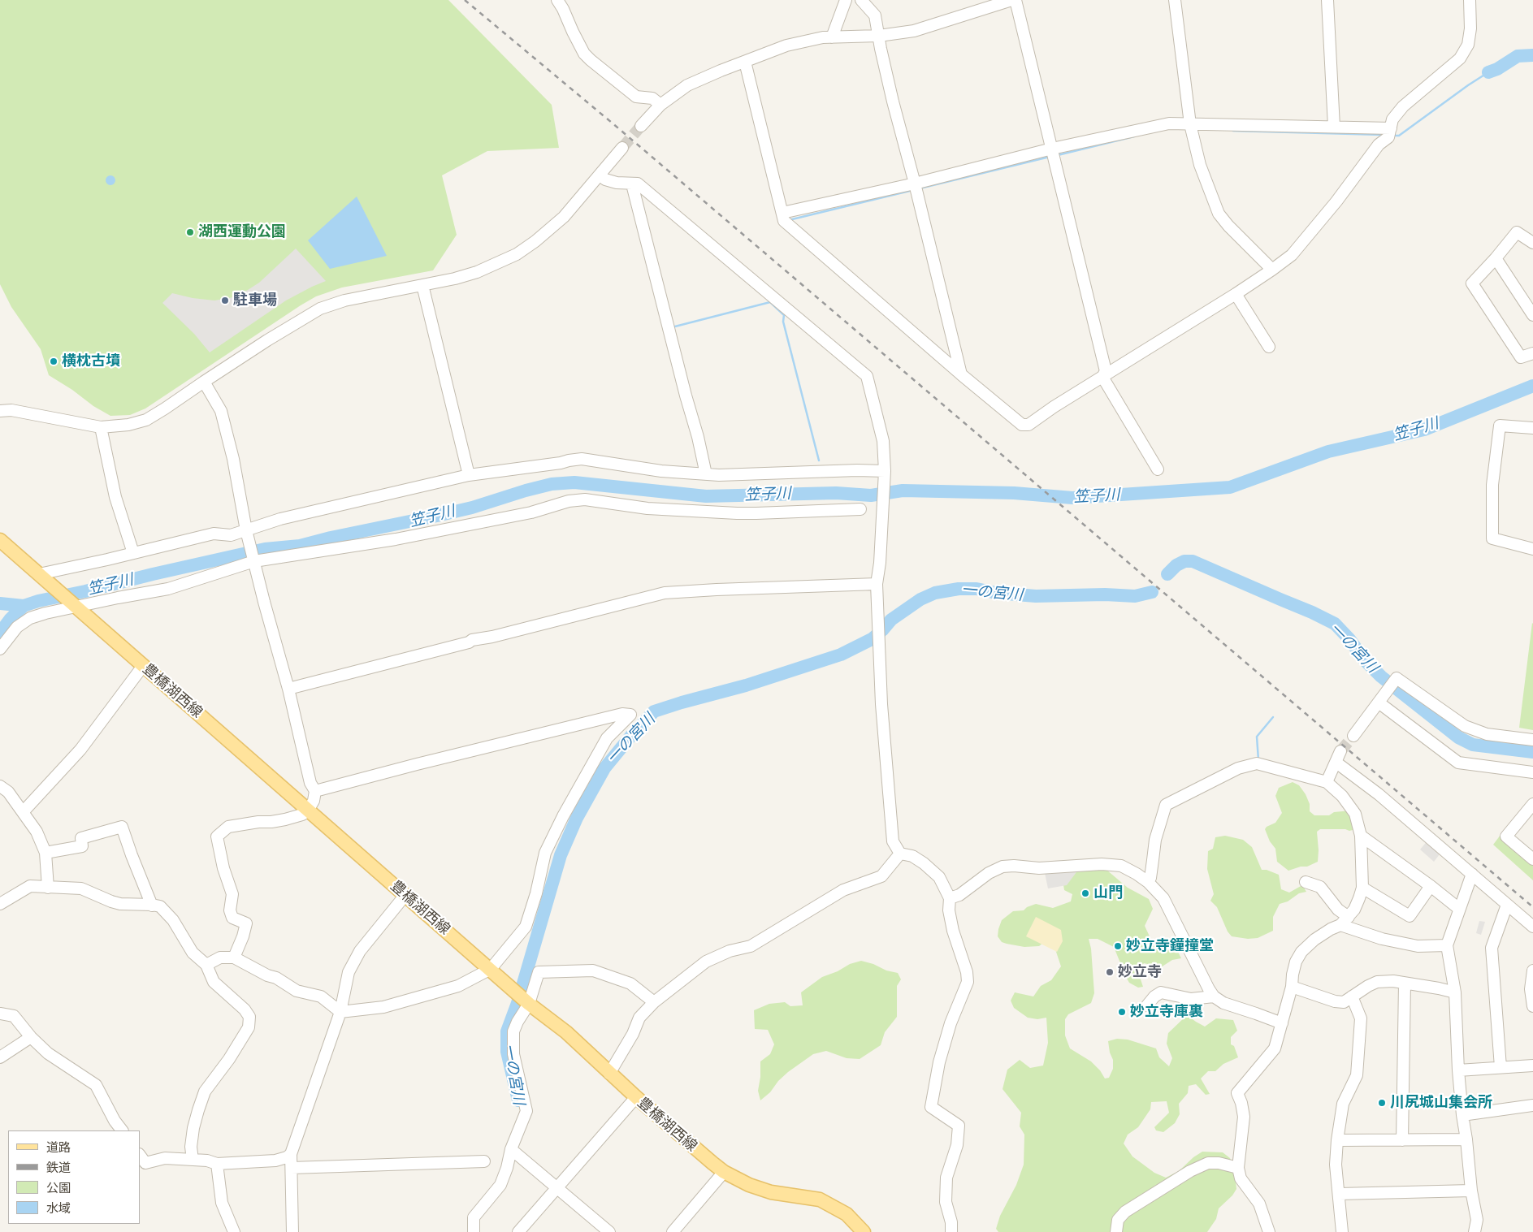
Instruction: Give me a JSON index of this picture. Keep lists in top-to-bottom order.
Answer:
{
  "streets": {
    "main road": ["豊橋湖西線"]
  },
  "water": ["笠子川", "一の宮川"],
  "places": [
    "湖西運動公園",
    "駐車場",
    "横枕古墳",
    "山門",
    "妙立寺鐘撞堂",
    "妙立寺",
    "妙立寺庫裏",
    "川尻城山集会所"
  ],
  "legend": [
    "道路",
    "鉄道",
    "公園",
    "水域"
  ]
}
